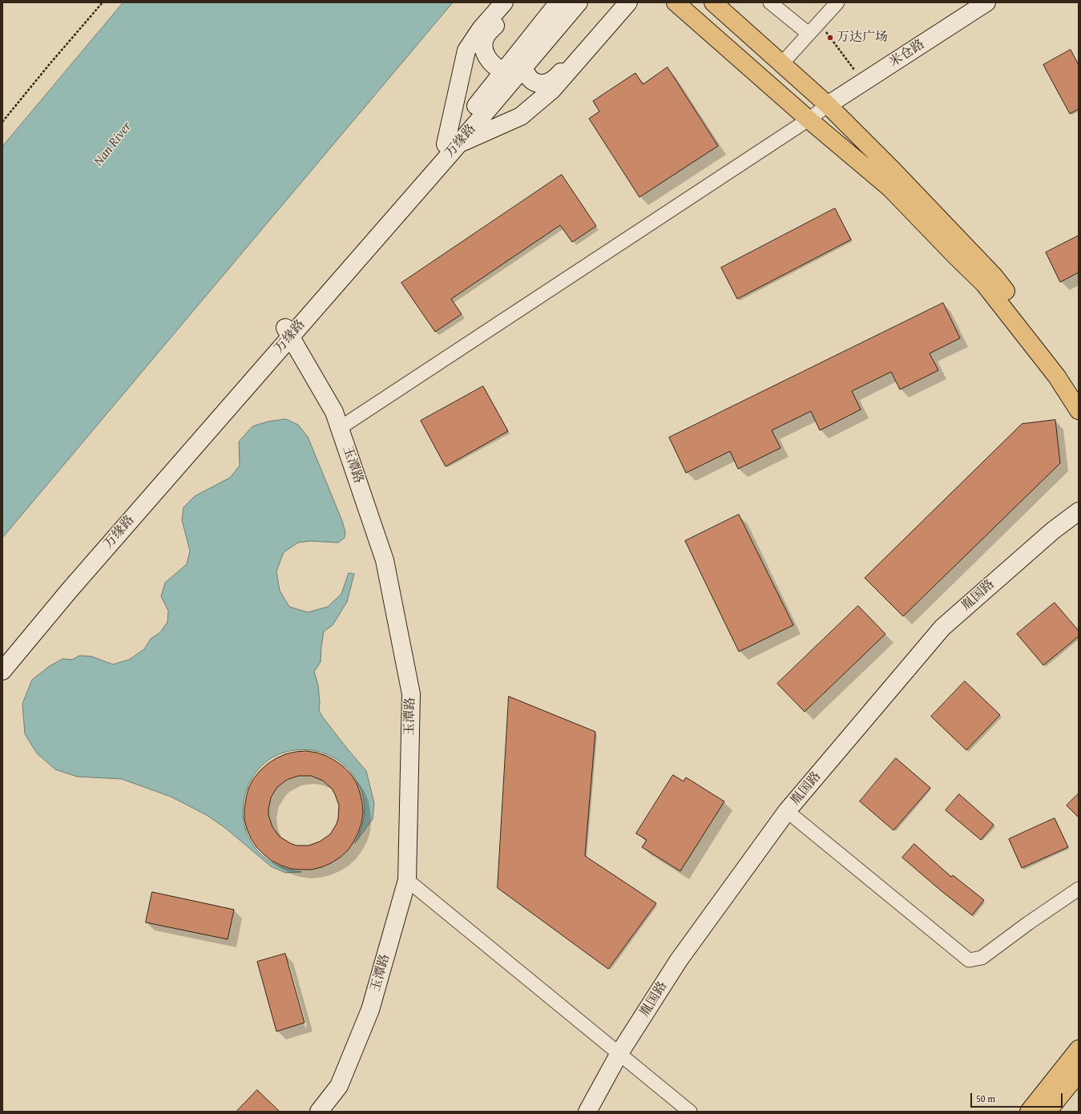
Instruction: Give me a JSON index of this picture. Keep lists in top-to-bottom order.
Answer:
{
  "streets": {
    "main road": [
      "米仓路",
      "万缘路",
      "玉潭路",
      "胤国路"
    ]
  },
  "crossings": [
    ["万缘路", "玉潭路"]
  ],
  "water": ["Nan River"],
  "places": ["万达广场"],
  "scale_bar": "50 m"
}
